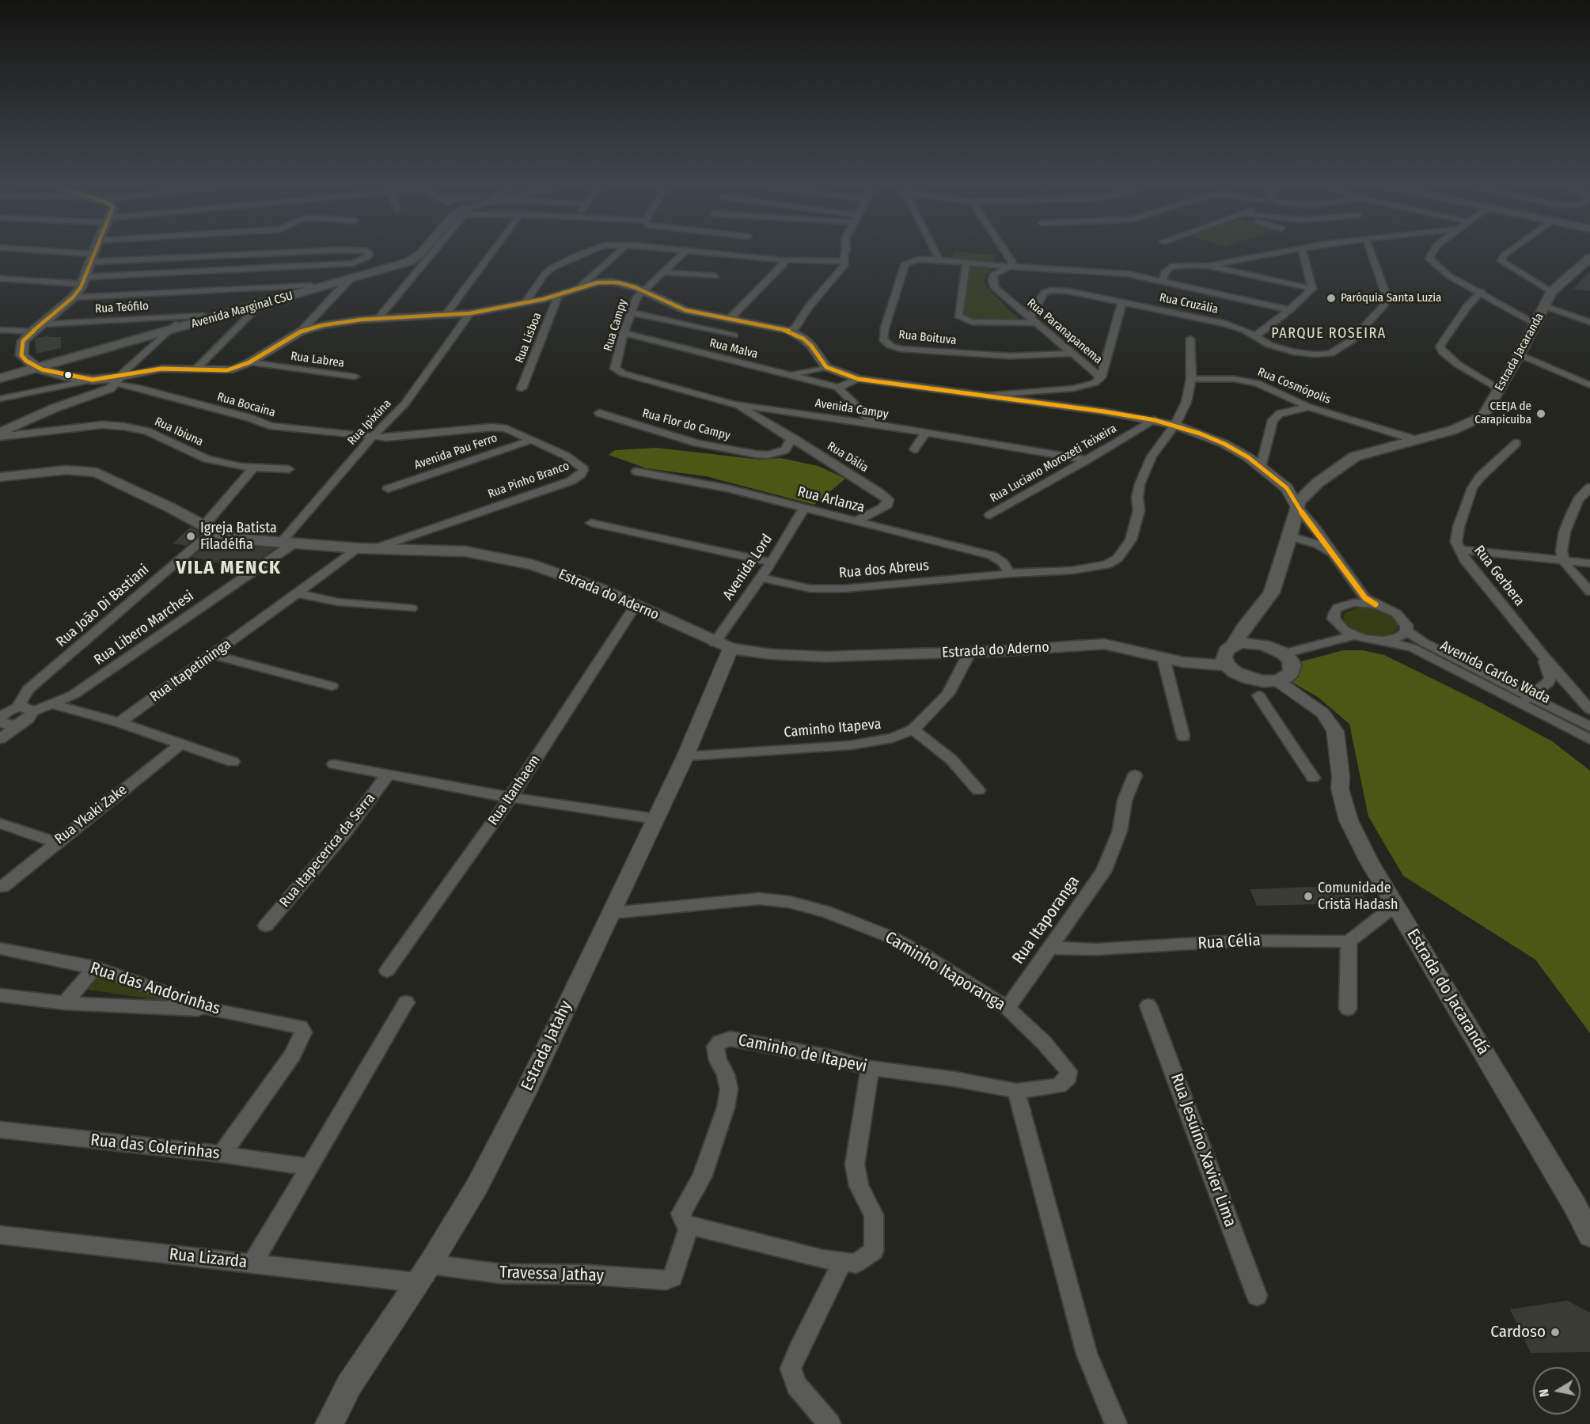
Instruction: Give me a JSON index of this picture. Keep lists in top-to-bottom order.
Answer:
{
  "streets": {
    "main road": ["Avenida Marginal CSU", "Estrada Jacaranda", "Estrada do Aderno"],
    "street": [
      "Rua Cruzália",
      "Rua Teófilo",
      "Rua Campy",
      "Rua Paranapanema",
      "Rua Lisboa",
      "Rua Boituva",
      "Rua Malva",
      "Rua Labrea",
      "Rua Cosmópolis",
      "Rua Bocaina",
      "Avenida Campy",
      "Rua Ipixúna",
      "Rua Flor do Campy",
      "Rua Ibiuna",
      "Avenida Pau Ferro",
      "Rua Dália",
      "Rua Luciano Morozeti Teixeira",
      "Rua Pinho Branco",
      "Rua Arlanza",
      "Avenida Lord",
      "Rua dos Abreus",
      "Rua Gerbera",
      "Rua João Di Bastiani",
      "Rua Libero Marchesi",
      "Rua Itapetininga",
      "Avenida Carlos Wada",
      "Caminho Itapeva",
      "Rua Itanhaem",
      "Rua Ykaki Zake",
      "Rua Itapecerica da Serra",
      "Rua Itaporanga",
      "Rua Célia",
      "Caminho Itaporanga",
      "Rua das Andorinhas",
      "Estrada do Jacarandá",
      "Estrada Jatahy",
      "Caminho de Itapevi",
      "Rua das Colerinhas",
      "Rua Jesuíno Xavier Lima",
      "Rua Lizarda",
      "Travessa Jathay"
    ]
  },
  "crossings": [
    ["Rua Cruzália", "Rua Paranapanema"],
    ["Rua Teófilo", "Avenida Marginal CSU"],
    ["Rua Campy", "Rua Malva"],
    ["Rua Campy", "Avenida Campy"],
    ["Rua Paranapanema", "Rua Boituva"],
    ["Estrada Jacaranda", "Rua Cosmópolis"],
    ["Rua Cosmópolis", "Rua dos Abreus"],
    ["Rua Bocaina", "Rua Ipixúna"],
    ["Rua Bocaina", "Rua Pinho Branco"],
    ["Avenida Campy", "Rua Dália"],
    ["Avenida Campy", "Rua Luciano Morozeti Teixeira"],
    ["Rua Ipixúna", "Rua Pinho Branco"],
    ["Rua Ipixúna", "Estrada do Aderno"],
    ["Rua Ipixúna", "Rua Libero Marchesi"],
    ["Rua Flor do Campy", "Rua Dália"],
    ["Rua Ibiuna", "Rua João Di Bastiani"],
    ["Avenida Pau Ferro", "Rua Pinho Branco"],
    ["Rua Dália", "Rua Arlanza"],
    ["Rua Pinho Branco", "Estrada do Aderno"],
    ["Rua Arlanza", "Avenida Lord"],
    ["Rua Arlanza", "Rua dos Abreus"],
    ["Avenida Lord", "Rua dos Abreus"],
    ["Avenida Lord", "Estrada do Aderno"],
    ["Avenida Lord", "Estrada Jatahy"],
    ["Rua Gerbera", "Avenida Carlos Wada"],
    ["Estrada do Aderno", "Rua João Di Bastiani"],
    ["Estrada do Aderno", "Rua Libero Marchesi"],
    ["Estrada do Aderno", "Rua Itapetininga"],
    ["Estrada do Aderno", "Caminho Itapeva"],
    ["Estrada do Aderno", "Rua Itanhaem"],
    ["Estrada do Aderno", "Estrada Jatahy"],
    ["Caminho Itapeva", "Estrada Jatahy"],
    ["Rua Itaporanga", "Rua Célia"],
    ["Rua Itaporanga", "Caminho Itaporanga"],
    ["Caminho Itaporanga", "Estrada Jatahy"],
    ["Caminho Itaporanga", "Caminho de Itapevi"],
    ["Rua das Andorinhas", "Rua das Colerinhas"],
    ["Estrada Jatahy", "Rua Lizarda"],
    ["Estrada Jatahy", "Travessa Jathay"],
    ["Caminho de Itapevi", "Travessa Jathay"]
  ],
  "districts": ["PARQUE ROSEIRA", "VILA MENCK"],
  "places": [
    "Paróquia Santa Luzia",
    "CEEJA de Carapicuiba",
    "Igreja Batista Filadélfia",
    "Comunidade Cristã Hadash",
    "Cardoso"
  ],
  "north": "left"
}
